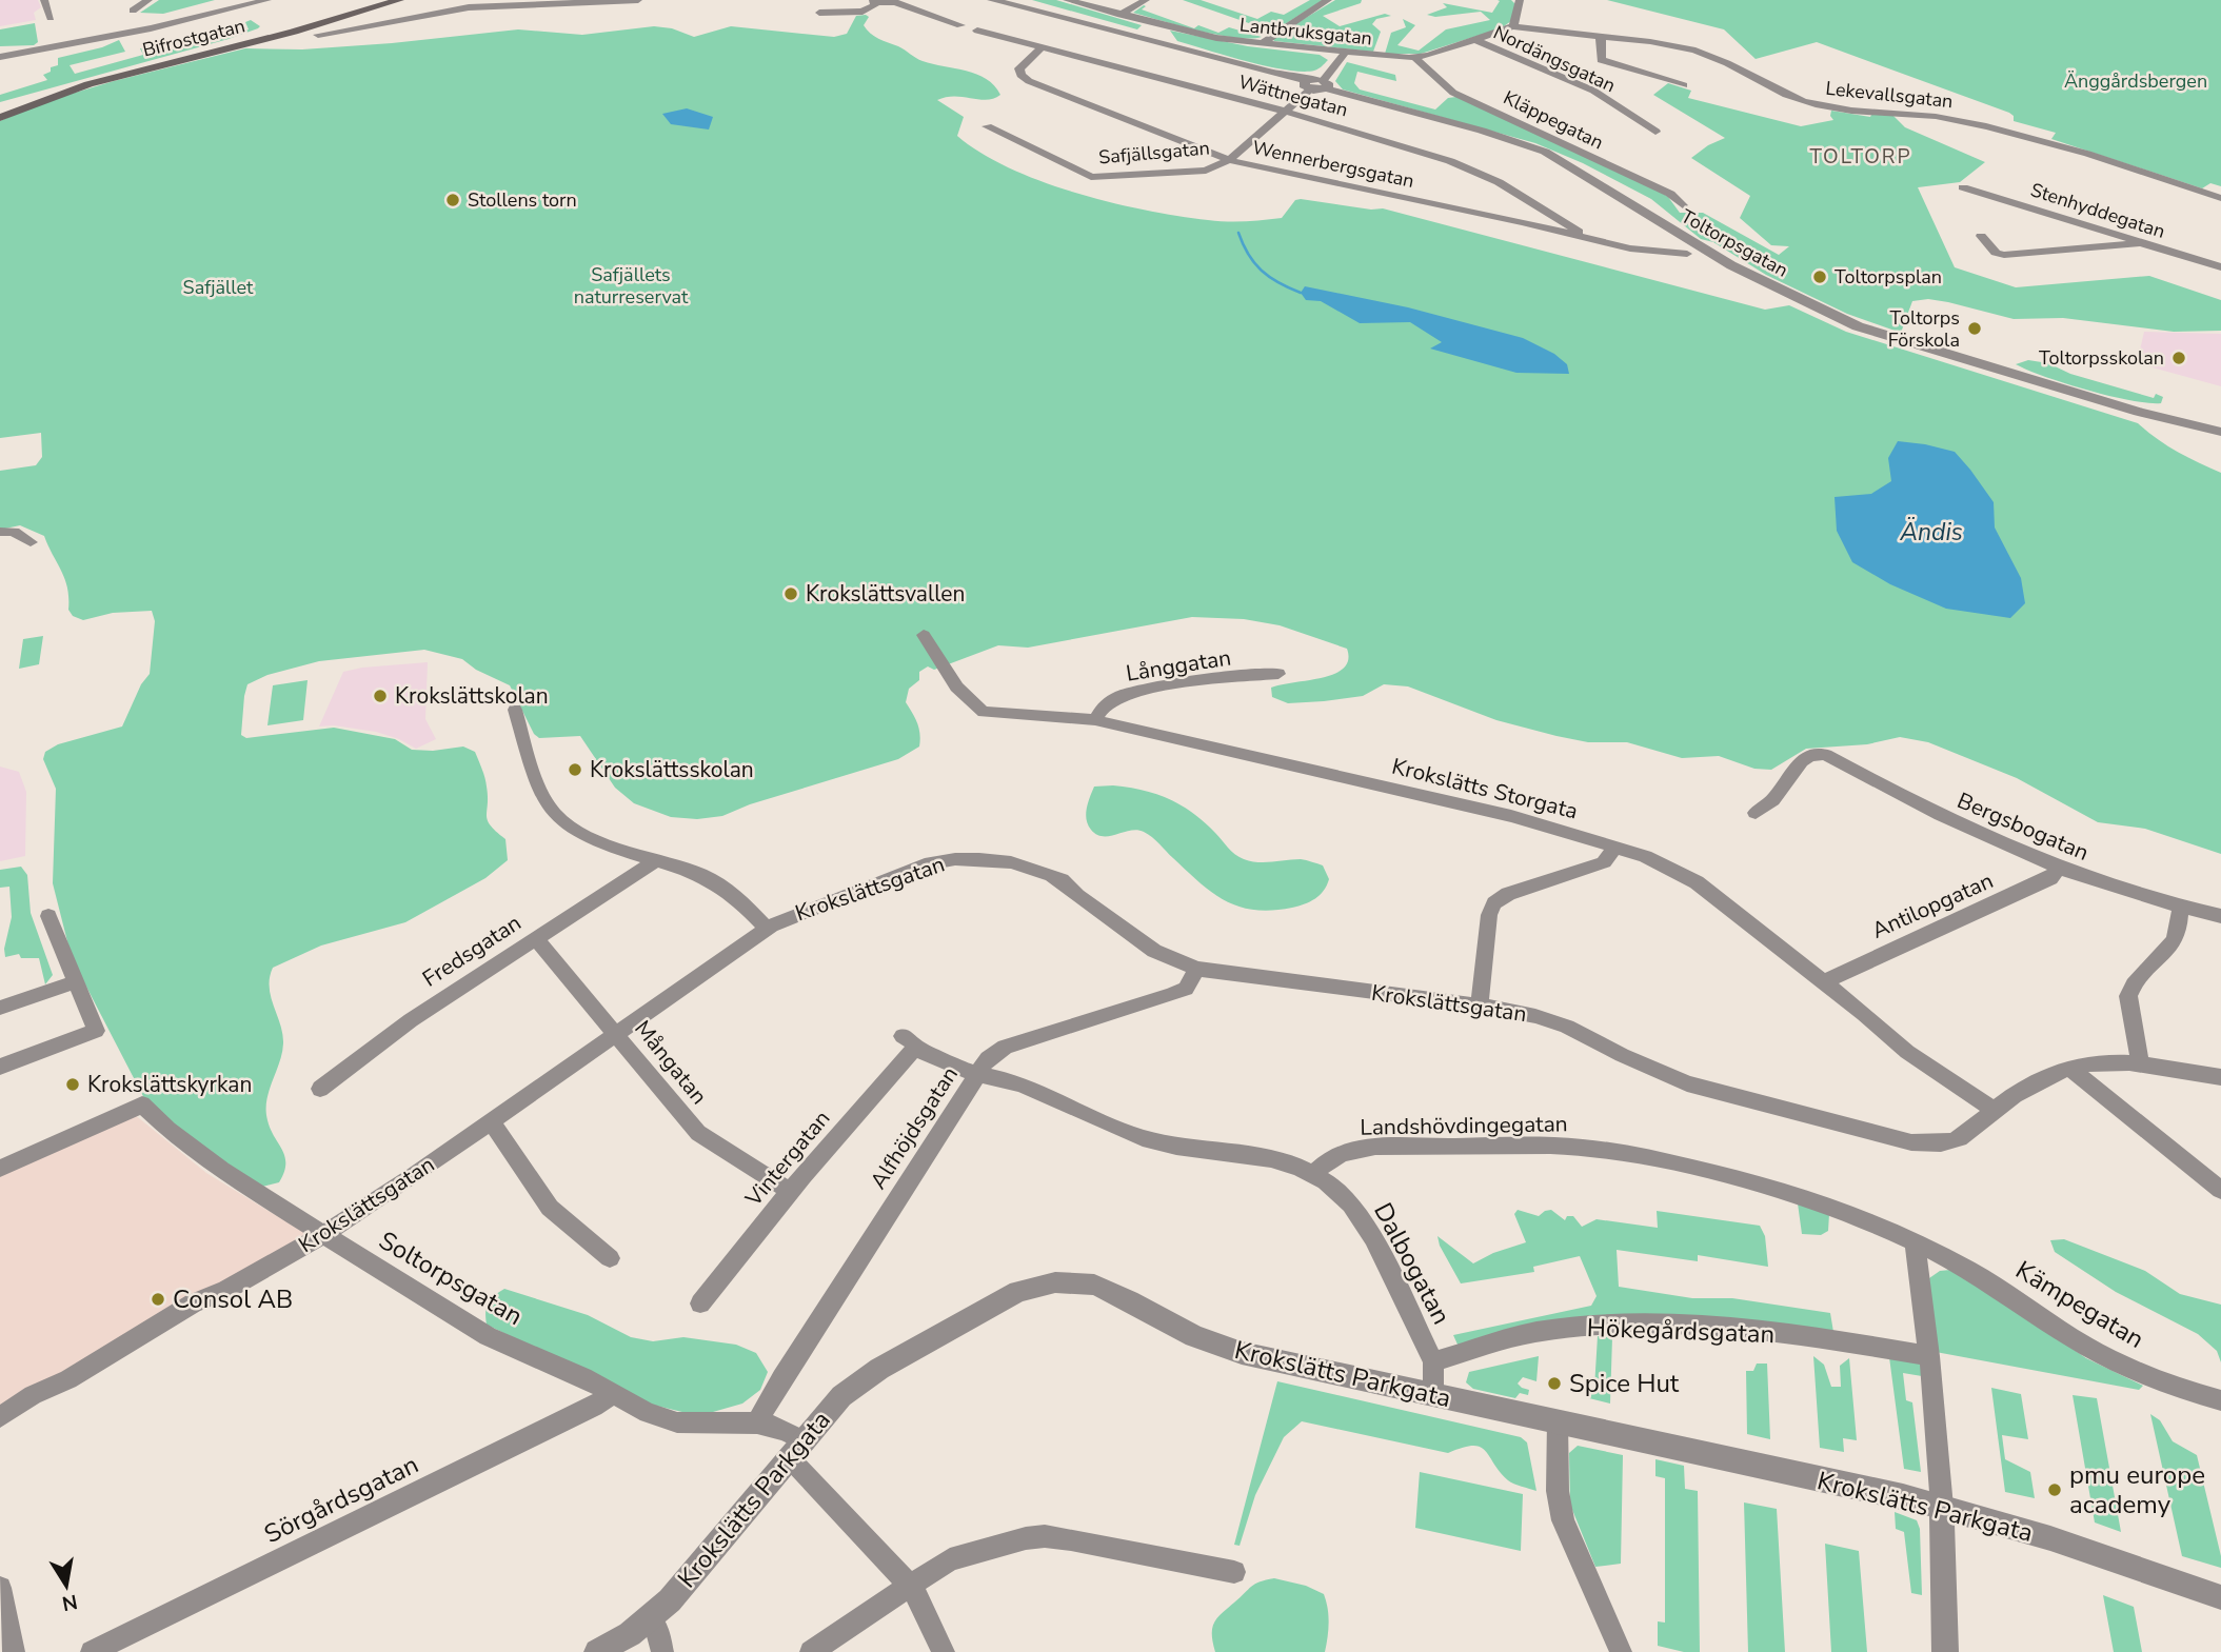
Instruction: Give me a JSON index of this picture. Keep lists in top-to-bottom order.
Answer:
{
  "streets": {
    "main road": ["Bifrostgatan"],
    "street": [
      "Lantbruksgatan",
      "Nordängsgatan",
      "Lekevallsgatan",
      "Wättnegatan",
      "Kläppegatan",
      "Safjällsgatan",
      "Wennerbergsgatan",
      "Stenhyddegatan",
      "Toltorpsgatan",
      "Långgatan",
      "Krokslätts Storgata",
      "Bergsbogatan",
      "Krokslättsgatan",
      "Antilopgatan",
      "Fredsgatan",
      "Mångatan",
      "Landshövdingegatan",
      "Alfhöjdsgatan",
      "Vintergatan",
      "Dalbogatan",
      "Soltorpsgatan",
      "Kämpegatan",
      "Hökegårdsgatan",
      "Krokslätts Parkgata",
      "Sörgårdsgatan"
    ]
  },
  "crossings": [
    ["Lantbruksgatan", "Nordängsgatan"],
    ["Lantbruksgatan", "Lekevallsgatan"],
    ["Lantbruksgatan", "Kläppegatan"],
    ["Wättnegatan", "Safjällsgatan"],
    ["Wättnegatan", "Wennerbergsgatan"],
    ["Safjällsgatan", "Wennerbergsgatan"],
    ["Safjällsgatan", "Toltorpsgatan"],
    ["Långgatan", "Krokslätts Storgata"],
    ["Krokslätts Storgata", "Krokslättsgatan"],
    ["Krokslätts Storgata", "Antilopgatan"],
    ["Bergsbogatan", "Antilopgatan"],
    ["Krokslättsgatan", "Mångatan"],
    ["Krokslättsgatan", "Alfhöjdsgatan"],
    ["Krokslättsgatan", "Soltorpsgatan"],
    ["Fredsgatan", "Mångatan"],
    ["Mångatan", "Vintergatan"],
    ["Landshövdingegatan", "Dalbogatan"],
    ["Landshövdingegatan", "Kämpegatan"],
    ["Alfhöjdsgatan", "Soltorpsgatan"],
    ["Dalbogatan", "Hökegårdsgatan"],
    ["Dalbogatan", "Krokslätts Parkgata"],
    ["Soltorpsgatan", "Krokslätts Parkgata"],
    ["Soltorpsgatan", "Sörgårdsgatan"]
  ],
  "districts": ["TOLTORP"],
  "water": ["Ändis"],
  "parks": ["Änggårdsbergen", "Safjällets naturreservat", "Safjället"],
  "places": [
    "Stollens torn",
    "Toltorpsplan",
    "Toltorps Förskola",
    "Toltorpsskolan",
    "Krokslättsvallen",
    "Krokslättskolan",
    "Krokslättsskolan",
    "Krokslättskyrkan",
    "Consol AB",
    "Spice Hut",
    "pmu europe academy"
  ],
  "north": "bottom"
}
